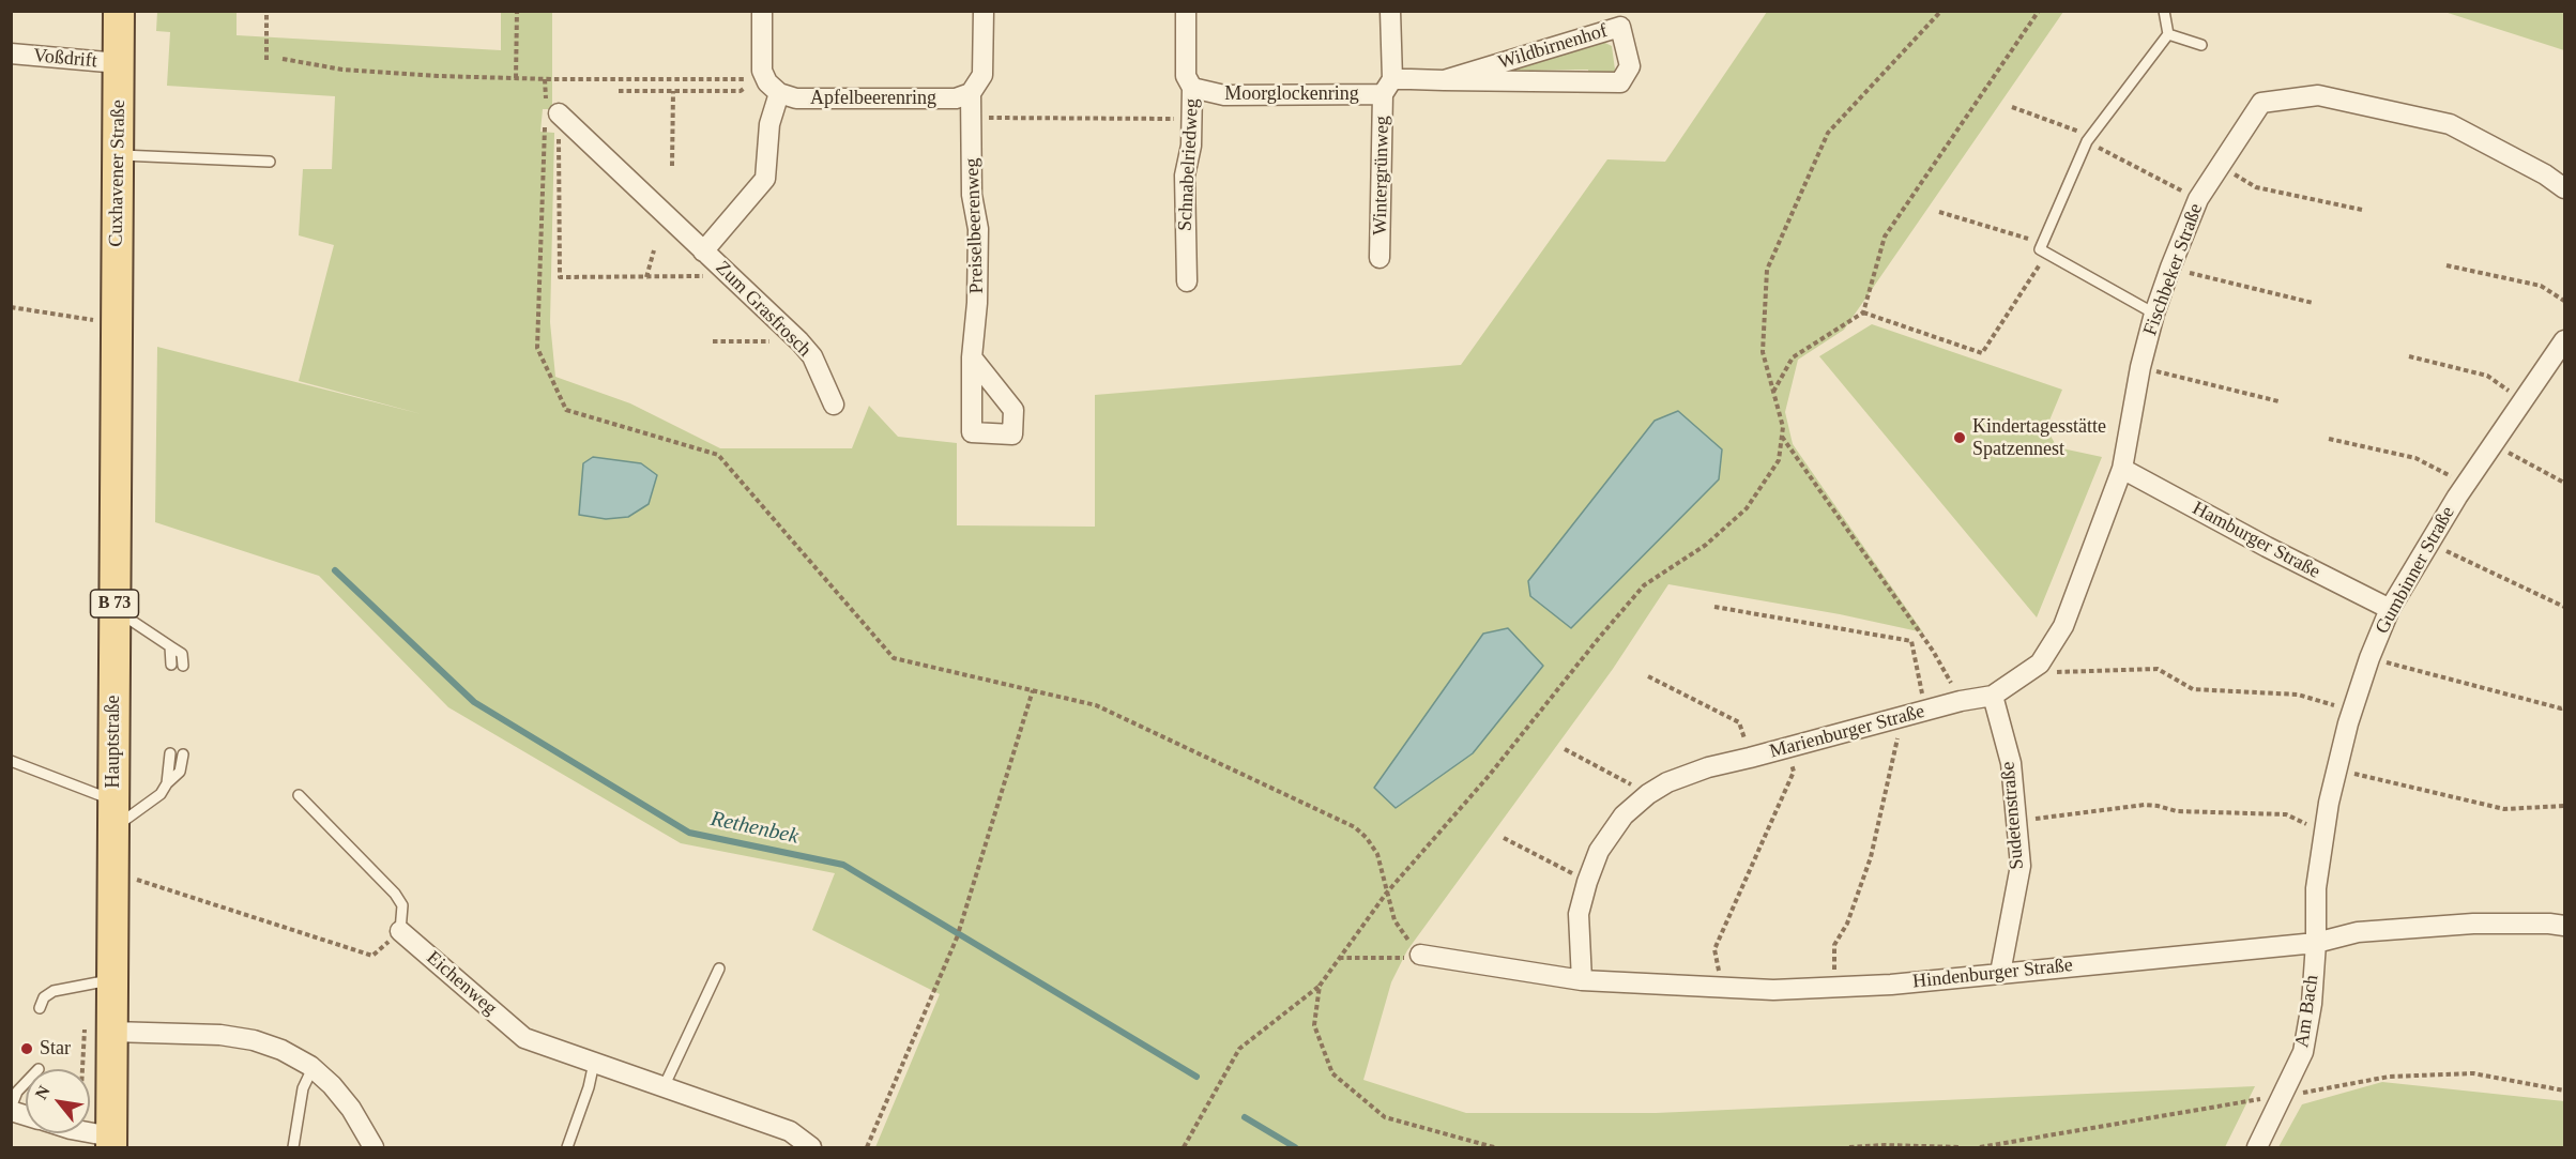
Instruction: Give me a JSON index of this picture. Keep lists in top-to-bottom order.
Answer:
{
  "streets": {
    "main road": ["Cuxhavener Straße", "B 73", "Hauptstraße"],
    "street": [
      "Wildbirnenhof",
      "Voßdrift",
      "Moorglockenring",
      "Apfelbeerenring",
      "Schnabelriedweg",
      "Wintergrünweg",
      "Preiselbeerenweg",
      "Fischbeker Straße",
      "Zum Grasfrosch",
      "Hamburger Straße",
      "Gumbinner Straße",
      "Marienburger Straße",
      "Sudetenstraße",
      "Hindenburger Straße",
      "Eichenweg",
      "Am Bach"
    ]
  },
  "crossings": [
    ["Wildbirnenhof", "Moorglockenring"],
    ["Wildbirnenhof", "Wintergrünweg"],
    ["Voßdrift", "Cuxhavener Straße"],
    ["Moorglockenring", "Schnabelriedweg"],
    ["Moorglockenring", "Wintergrünweg"],
    ["Apfelbeerenring", "Preiselbeerenweg"],
    ["Apfelbeerenring", "Zum Grasfrosch"],
    ["Cuxhavener Straße", "Hauptstraße"],
    ["Fischbeker Straße", "Hamburger Straße"],
    ["Fischbeker Straße", "Marienburger Straße"],
    ["Hamburger Straße", "Gumbinner Straße"],
    ["Hamburger Straße", "Marienburger Straße"],
    ["Gumbinner Straße", "Hindenburger Straße"],
    ["Gumbinner Straße", "Am Bach"],
    ["Marienburger Straße", "Sudetenstraße"],
    ["Marienburger Straße", "Hindenburger Straße"],
    ["Sudetenstraße", "Hindenburger Straße"],
    ["Hindenburger Straße", "Am Bach"]
  ],
  "water": ["Rethenbek"],
  "places": ["Kindertagesstätte Spatzennest", "Star"],
  "north": "top left"
}
